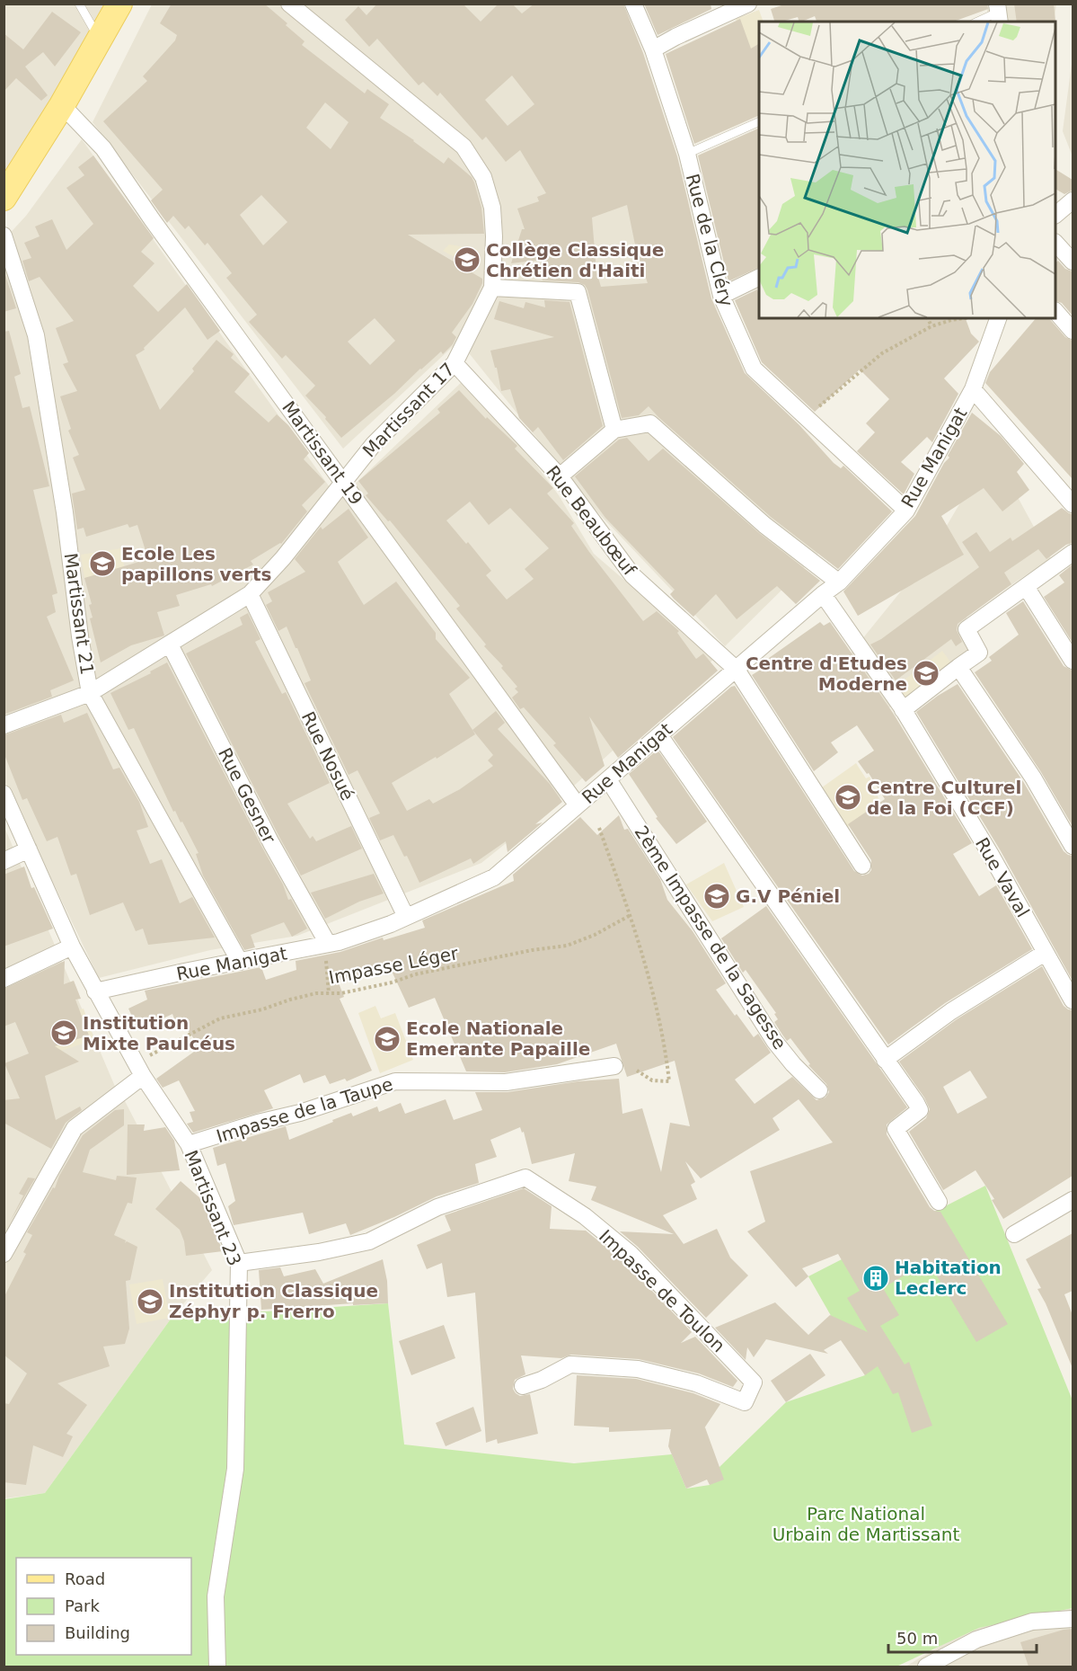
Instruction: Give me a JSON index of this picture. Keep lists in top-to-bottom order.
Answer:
{
  "streets": {
    "street": [
      "Rue de la Cléry",
      "Martissant 17",
      "Martissant 19",
      "Rue Manigat",
      "Rue Beaubœuf",
      "Martissant 21",
      "Rue Nosué",
      "Rue Gesner",
      "Rue Vaval",
      "2ème Impasse de la Sagesse",
      "Impasse de la Taupe",
      "Martissant 23",
      "Impasse de Toulon"
    ],
    "path": ["Impasse Léger"]
  },
  "crossings": [
    ["Rue de la Cléry", "Rue Manigat"],
    ["Martissant 17", "Martissant 19"],
    ["Martissant 17", "Rue Beaubœuf"],
    ["Martissant 17", "Martissant 21"],
    ["Martissant 17", "Rue Nosué"],
    ["Martissant 17", "Rue Gesner"],
    ["Martissant 19", "Rue Manigat"],
    ["Rue Manigat", "Rue Beaubœuf"],
    ["Rue Manigat", "Martissant 21"],
    ["Rue Manigat", "Rue Nosué"],
    ["Rue Manigat", "Rue Gesner"],
    ["Rue Manigat", "Rue Vaval"],
    ["Rue Manigat", "2ème Impasse de la Sagesse"],
    ["Rue Manigat", "Martissant 23"],
    ["Impasse Léger", "Martissant 23"],
    ["Impasse de la Taupe", "Martissant 23"],
    ["Martissant 23", "Impasse de Toulon"]
  ],
  "parks": ["Parc National Urbain de Martissant"],
  "places": {
    "school or university": [
      "Collège Classique Chrétien d'Haiti",
      "Ecole Les papillons verts",
      "Centre d'Etudes Moderne",
      "Centre Culturel de la Foi (CCF)",
      "G.V Péniel",
      "Institution Mixte Paulcéus",
      "Ecole Nationale Emerante Papaille",
      "Institution Classique Zéphyr p. Frerro"
    ],
    "building": ["Habitation Leclerc"]
  },
  "legend": ["Road", "Park", "Building"],
  "scale_bar": "50 m"
}
